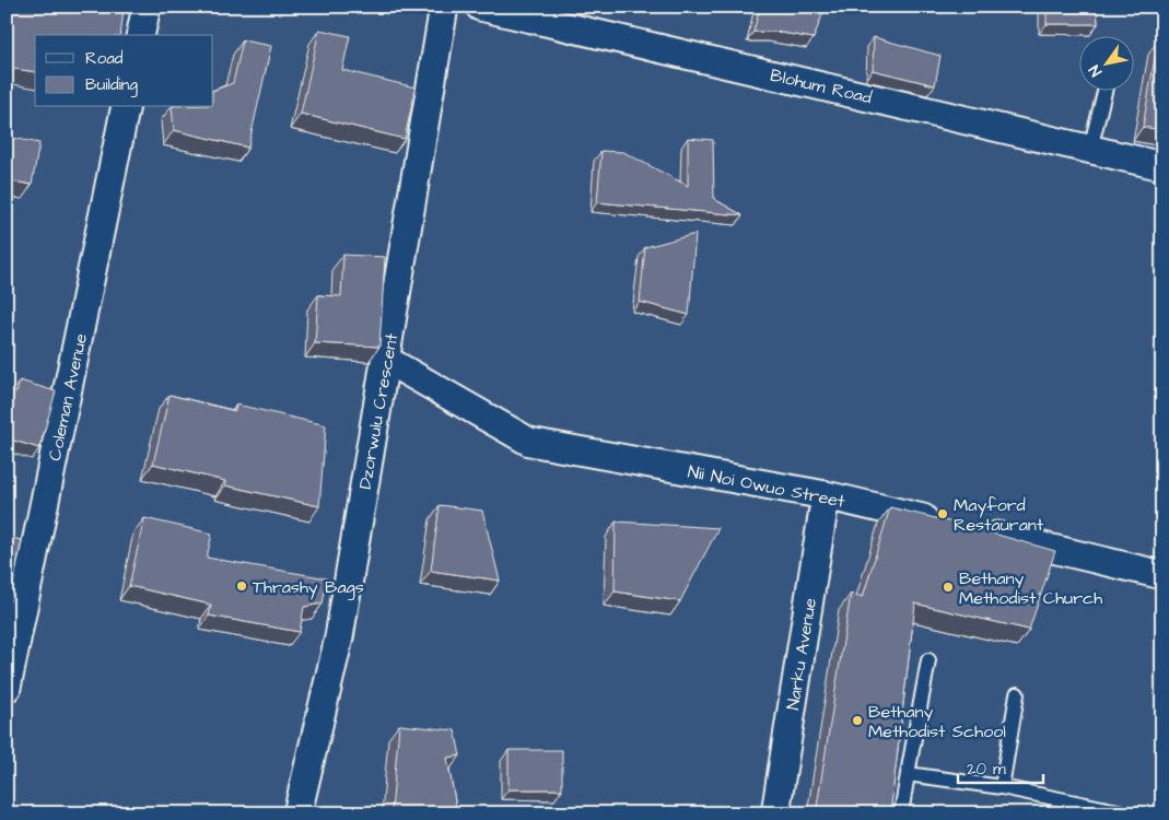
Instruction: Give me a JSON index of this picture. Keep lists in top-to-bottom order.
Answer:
{
  "streets": {
    "street": [
      "Blohum Road",
      "Coleman Avenue",
      "Dzorwulu Crescent",
      "Nii Noi Owuo Street",
      "Narku Avenue"
    ]
  },
  "crossings": [
    ["Dzorwulu Crescent", "Nii Noi Owuo Street"],
    ["Nii Noi Owuo Street", "Narku Avenue"]
  ],
  "places": [
    "Mayford Restaurant",
    "Thrashy Bags",
    "Bethany Methodist Church",
    "Bethany Methodist School"
  ],
  "legend": ["Road", "Building"],
  "scale_bar": "20 m",
  "north": "bottom left"
}
